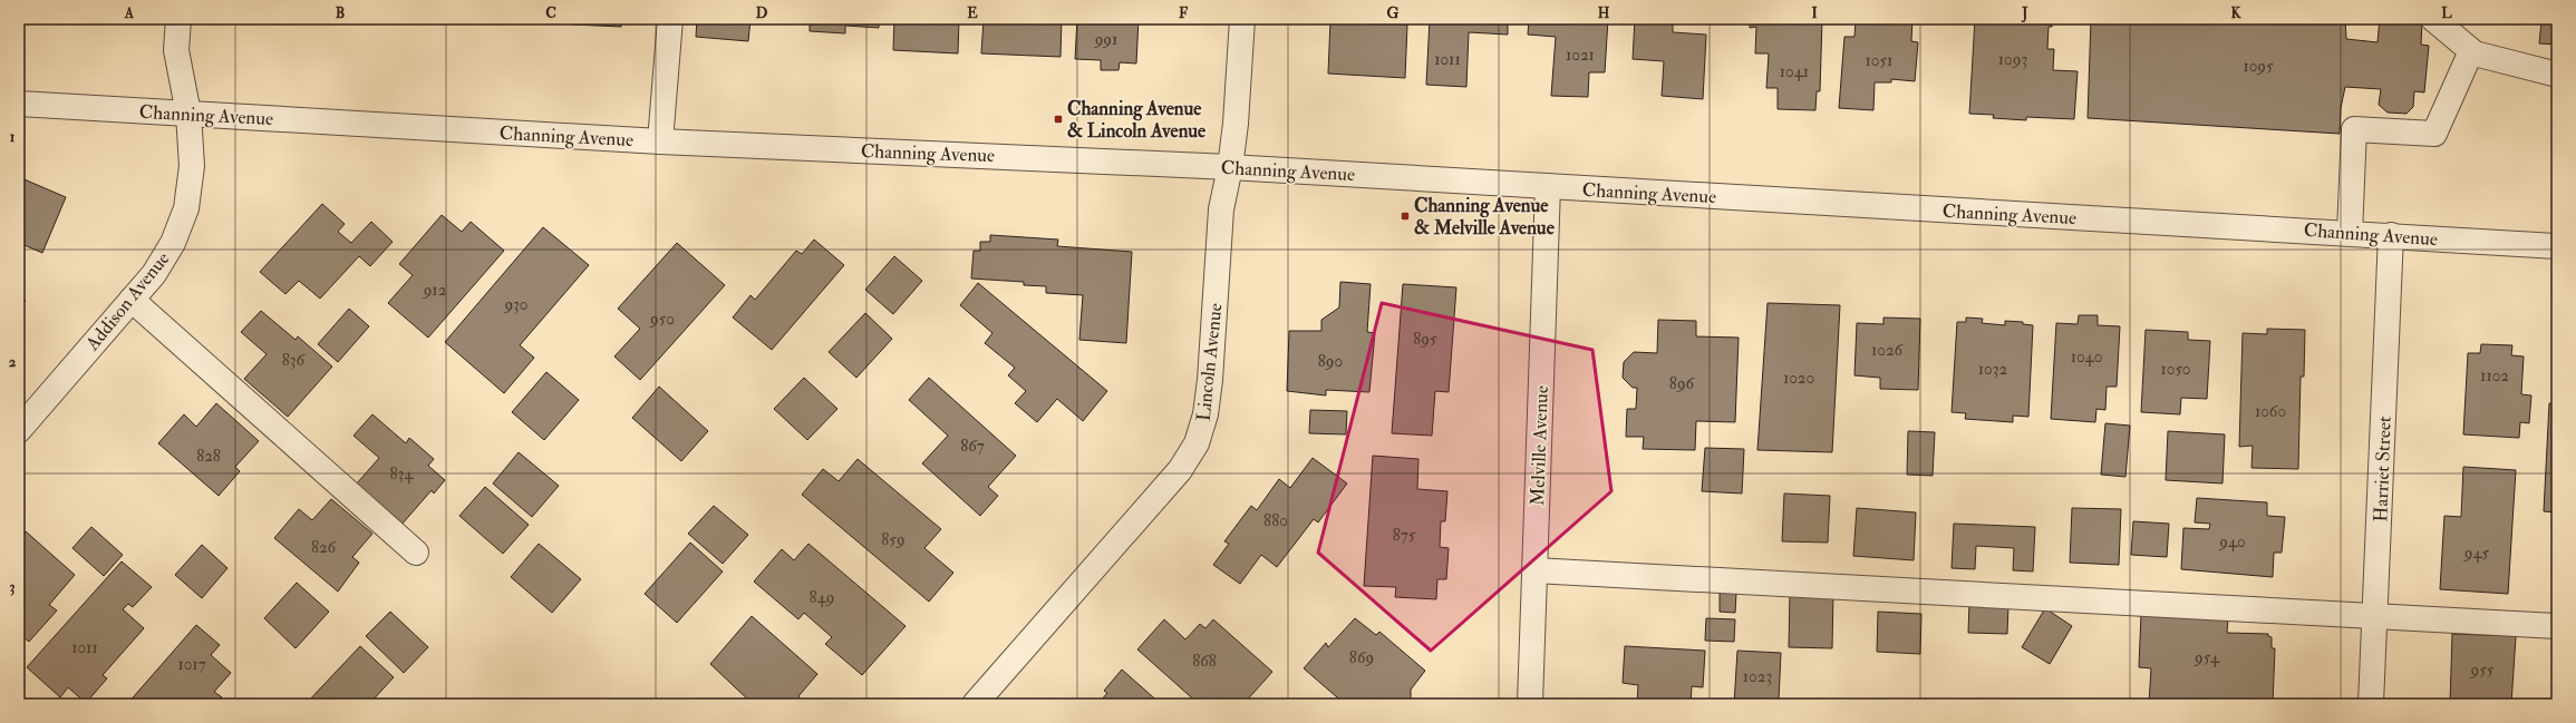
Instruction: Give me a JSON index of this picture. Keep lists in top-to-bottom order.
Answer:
{
  "streets": {
    "street": [
      "Channing Avenue",
      "Addison Avenue",
      "Lincoln Avenue",
      "Melville Avenue",
      "Harriet Street"
    ]
  },
  "crossings": [
    ["Channing Avenue", "Addison Avenue"],
    ["Channing Avenue", "Lincoln Avenue"],
    ["Channing Avenue", "Melville Avenue"],
    ["Channing Avenue", "Harriet Street"]
  ],
  "places": {
    "transit": ["Channing Avenue & Lincoln Avenue", "Channing Avenue & Melville Avenue"]
  },
  "house_numbers": [
    "991",
    "1021",
    "1011",
    "1093",
    "1051",
    "1095",
    "1041",
    "912",
    "930",
    "950",
    "895",
    "1026",
    "1040",
    "836",
    "890",
    "1032",
    "1050",
    "1102",
    "1020",
    "896",
    "1060",
    "867",
    "828",
    "834",
    "880",
    "875",
    "859",
    "940",
    "826",
    "945",
    "849",
    "1011",
    "869",
    "954",
    "868",
    "1017",
    "955",
    "1023"
  ],
  "grid": {
    "columns": [
      "A",
      "B",
      "C",
      "D",
      "E",
      "F",
      "G",
      "H",
      "I",
      "J",
      "K",
      "L"
    ],
    "rows": ["1", "2", "3"]
  }
}
